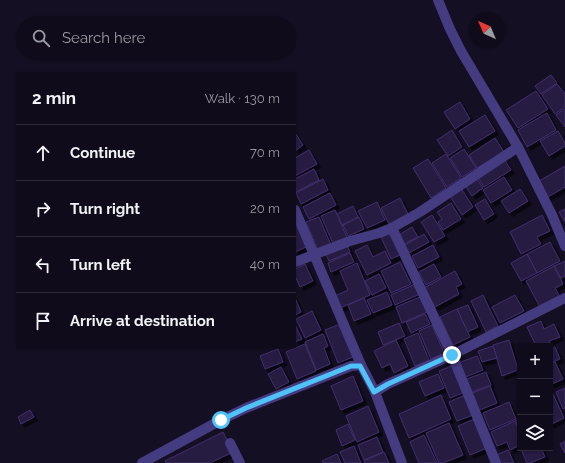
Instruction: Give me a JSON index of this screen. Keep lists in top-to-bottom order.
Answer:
{
  "north": "top left",
  "page": {
    "search": "Search here",
    "heading": ["2 min", "Walk · 130 m"],
    "list": [
      ["Continue", "70 m"],
      ["Turn right", "20 m"],
      ["Turn left", "40 m"],
      "Arrive at destination"
    ],
    "map_buttons": ["+", "−"]
  }
}
